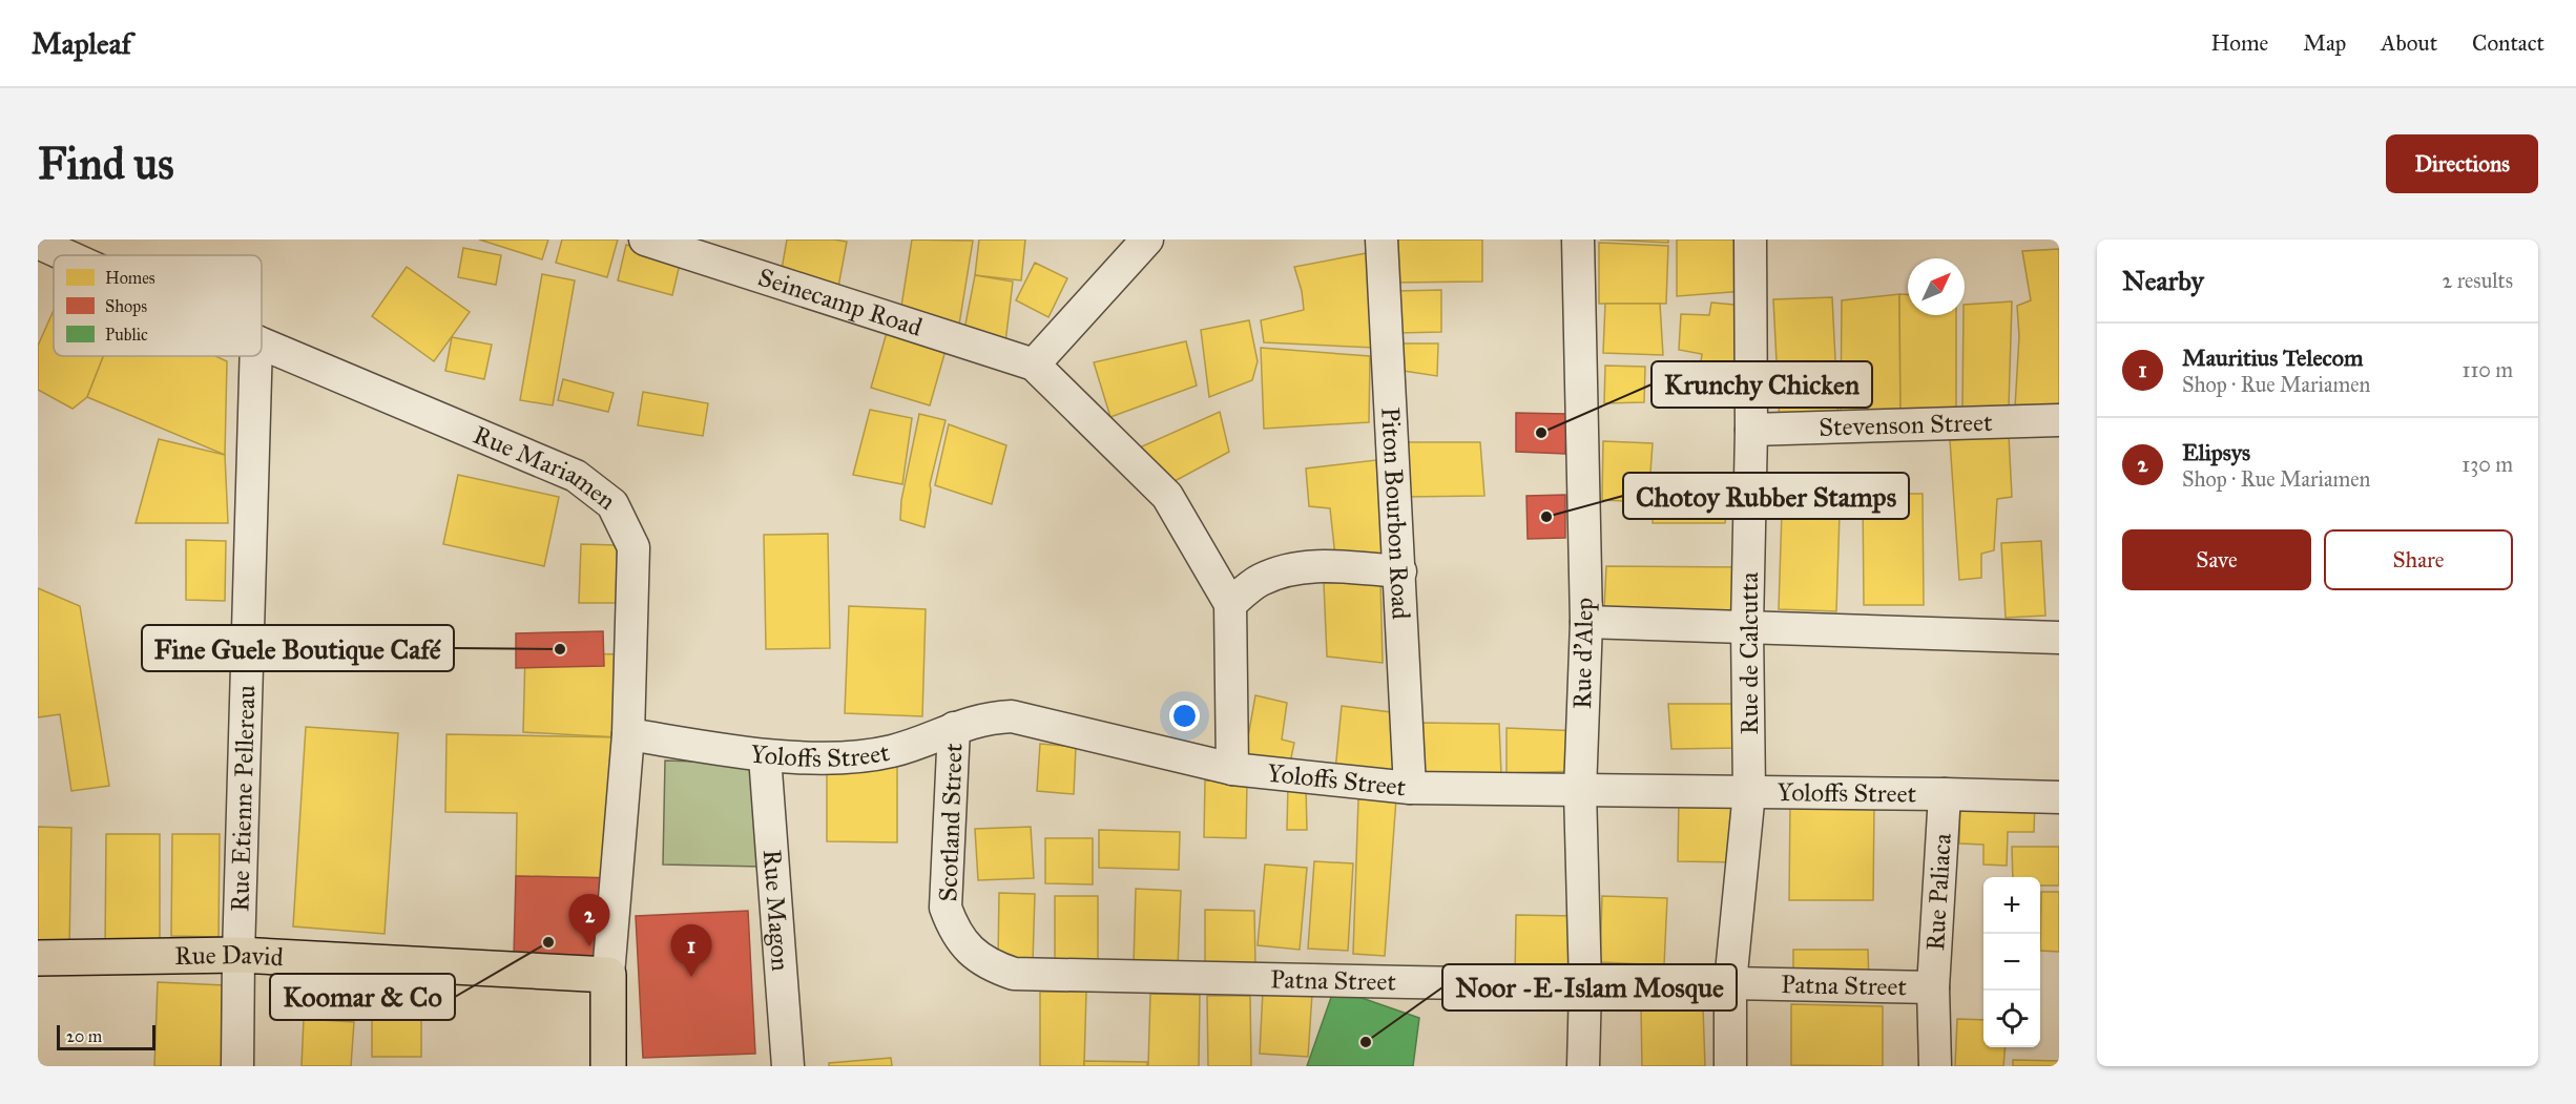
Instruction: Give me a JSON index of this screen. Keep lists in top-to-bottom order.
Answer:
{
  "streets": {
    "main road": ["Rue David"],
    "street": [
      "Seinecamp Road",
      "Stevenson Street",
      "Rue Mariamen",
      "Piton Bourbon Road",
      "Rue d'Alep",
      "Rue de Calcutta",
      "Yoloffs Street",
      "Rue Etienne Pellereau",
      "Scotland Street",
      "Rue Paliaca",
      "Rue Magon",
      "Patna Street"
    ]
  },
  "crossings": [
    ["Stevenson Street", "Rue de Calcutta"],
    ["Rue Mariamen", "Yoloffs Street"],
    ["Rue Mariamen", "Rue David"],
    ["Piton Bourbon Road", "Yoloffs Street"],
    ["Rue d'Alep", "Yoloffs Street"],
    ["Rue d'Alep", "Patna Street"],
    ["Rue de Calcutta", "Yoloffs Street"],
    ["Rue de Calcutta", "Patna Street"],
    ["Yoloffs Street", "Scotland Street"],
    ["Yoloffs Street", "Rue Paliaca"],
    ["Yoloffs Street", "Rue Magon"],
    ["Rue Etienne Pellereau", "Rue David"],
    ["Scotland Street", "Patna Street"],
    ["Rue Paliaca", "Patna Street"]
  ],
  "places": [
    "Krunchy Chicken",
    "Chotoy Rubber Stamps",
    "Fine Guele Boutique Café",
    "Koomar & Co",
    "Noor -E-Islam Mosque"
  ],
  "legend": ["Homes", "Shops", "Public"],
  "scale_bar": "20 m",
  "north": "top right",
  "page": {
    "header": "Mapleaf",
    "nav": [
      "Home",
      "Map",
      "About",
      "Contact"
    ],
    "buttons": [
      "Directions",
      ["Save", "Share"]
    ],
    "title": "Find us",
    "heading": ["Nearby", "2 results"],
    "list": [
      {
        "mark": "1",
        "name": "Mauritius Telecom",
        "note": "Shop · Rue Mariamen",
        "value": "110 m"
      },
      {
        "mark": "2",
        "name": "Elipsys",
        "note": "Shop · Rue Mariamen",
        "value": "130 m"
      }
    ],
    "map_buttons": ["+", "−"],
    "pins": ["2", "1"],
    "scale": "20 m"
  }
}
